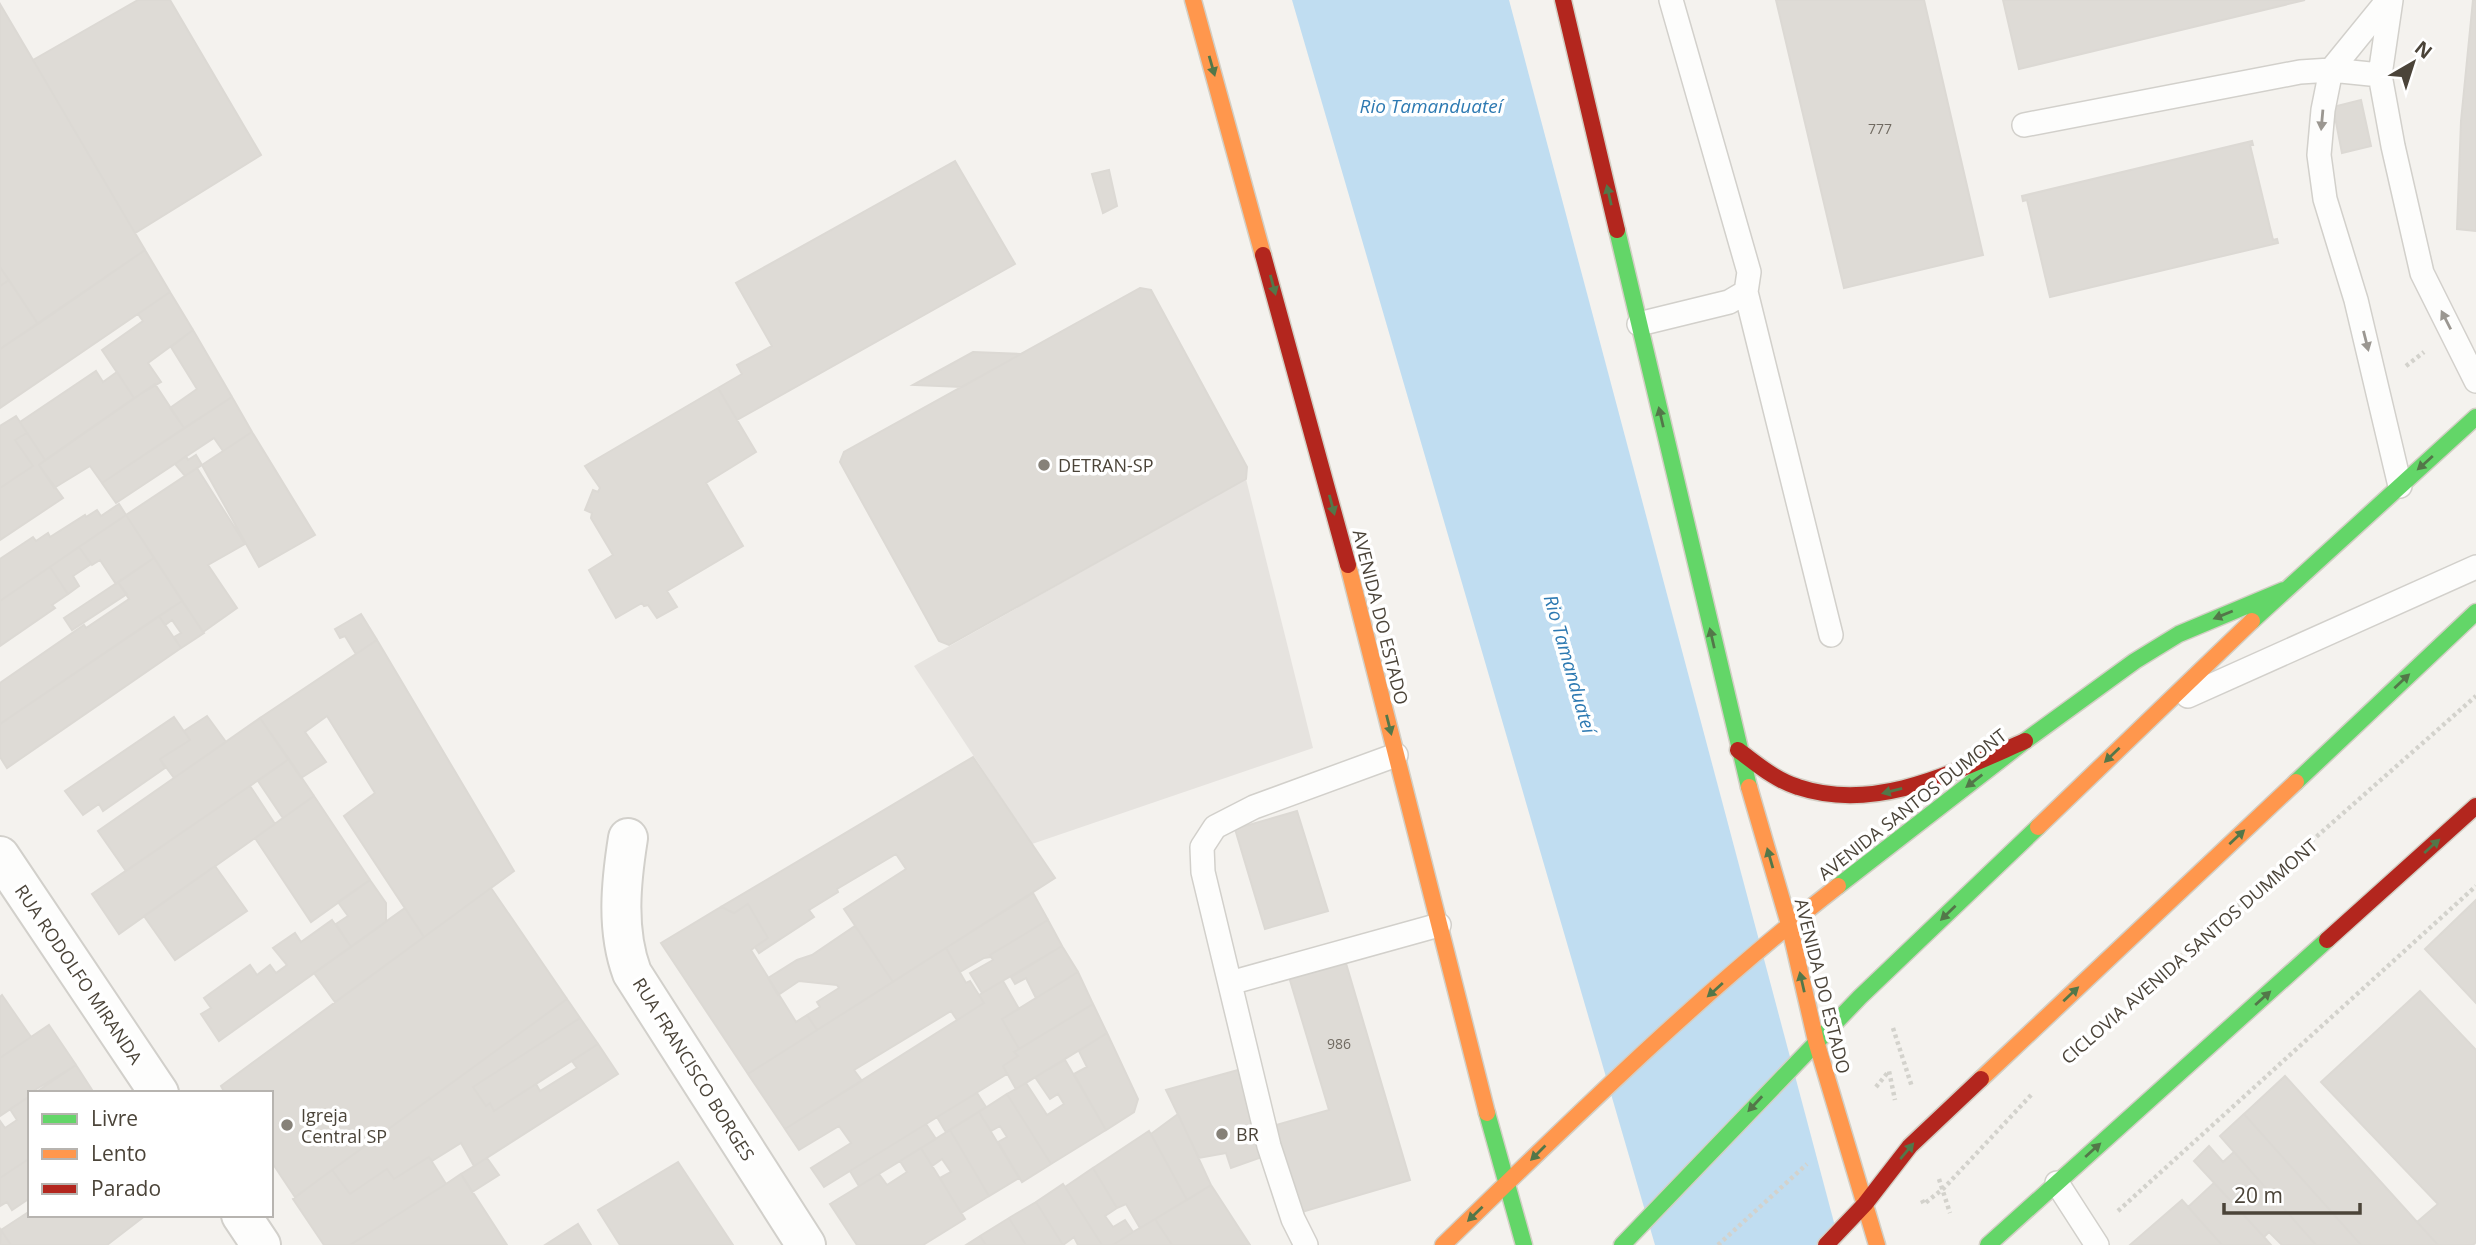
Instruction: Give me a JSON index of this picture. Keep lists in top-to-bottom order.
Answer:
{
  "streets": {
    "main road": ["AVENIDA DO ESTADO", "AVENIDA SANTOS DUMONT"],
    "street": ["RUA RODOLFO MIRANDA", "RUA FRANCISCO BORGES"],
    "path": ["CICLOVIA AVENIDA SANTOS DUMMONT"]
  },
  "crossings": [
    ["AVENIDA DO ESTADO", "AVENIDA SANTOS DUMONT"]
  ],
  "one_way": ["AVENIDA SANTOS DUMONT"],
  "water": ["Rio Tamanduateí"],
  "places": ["DETRAN-SP", "Igreja Central SP", "BR"],
  "house_numbers": ["777", "986"],
  "legend": ["Livre", "Lento", "Parado"],
  "scale_bar": "20 m",
  "north": "top right"
}
